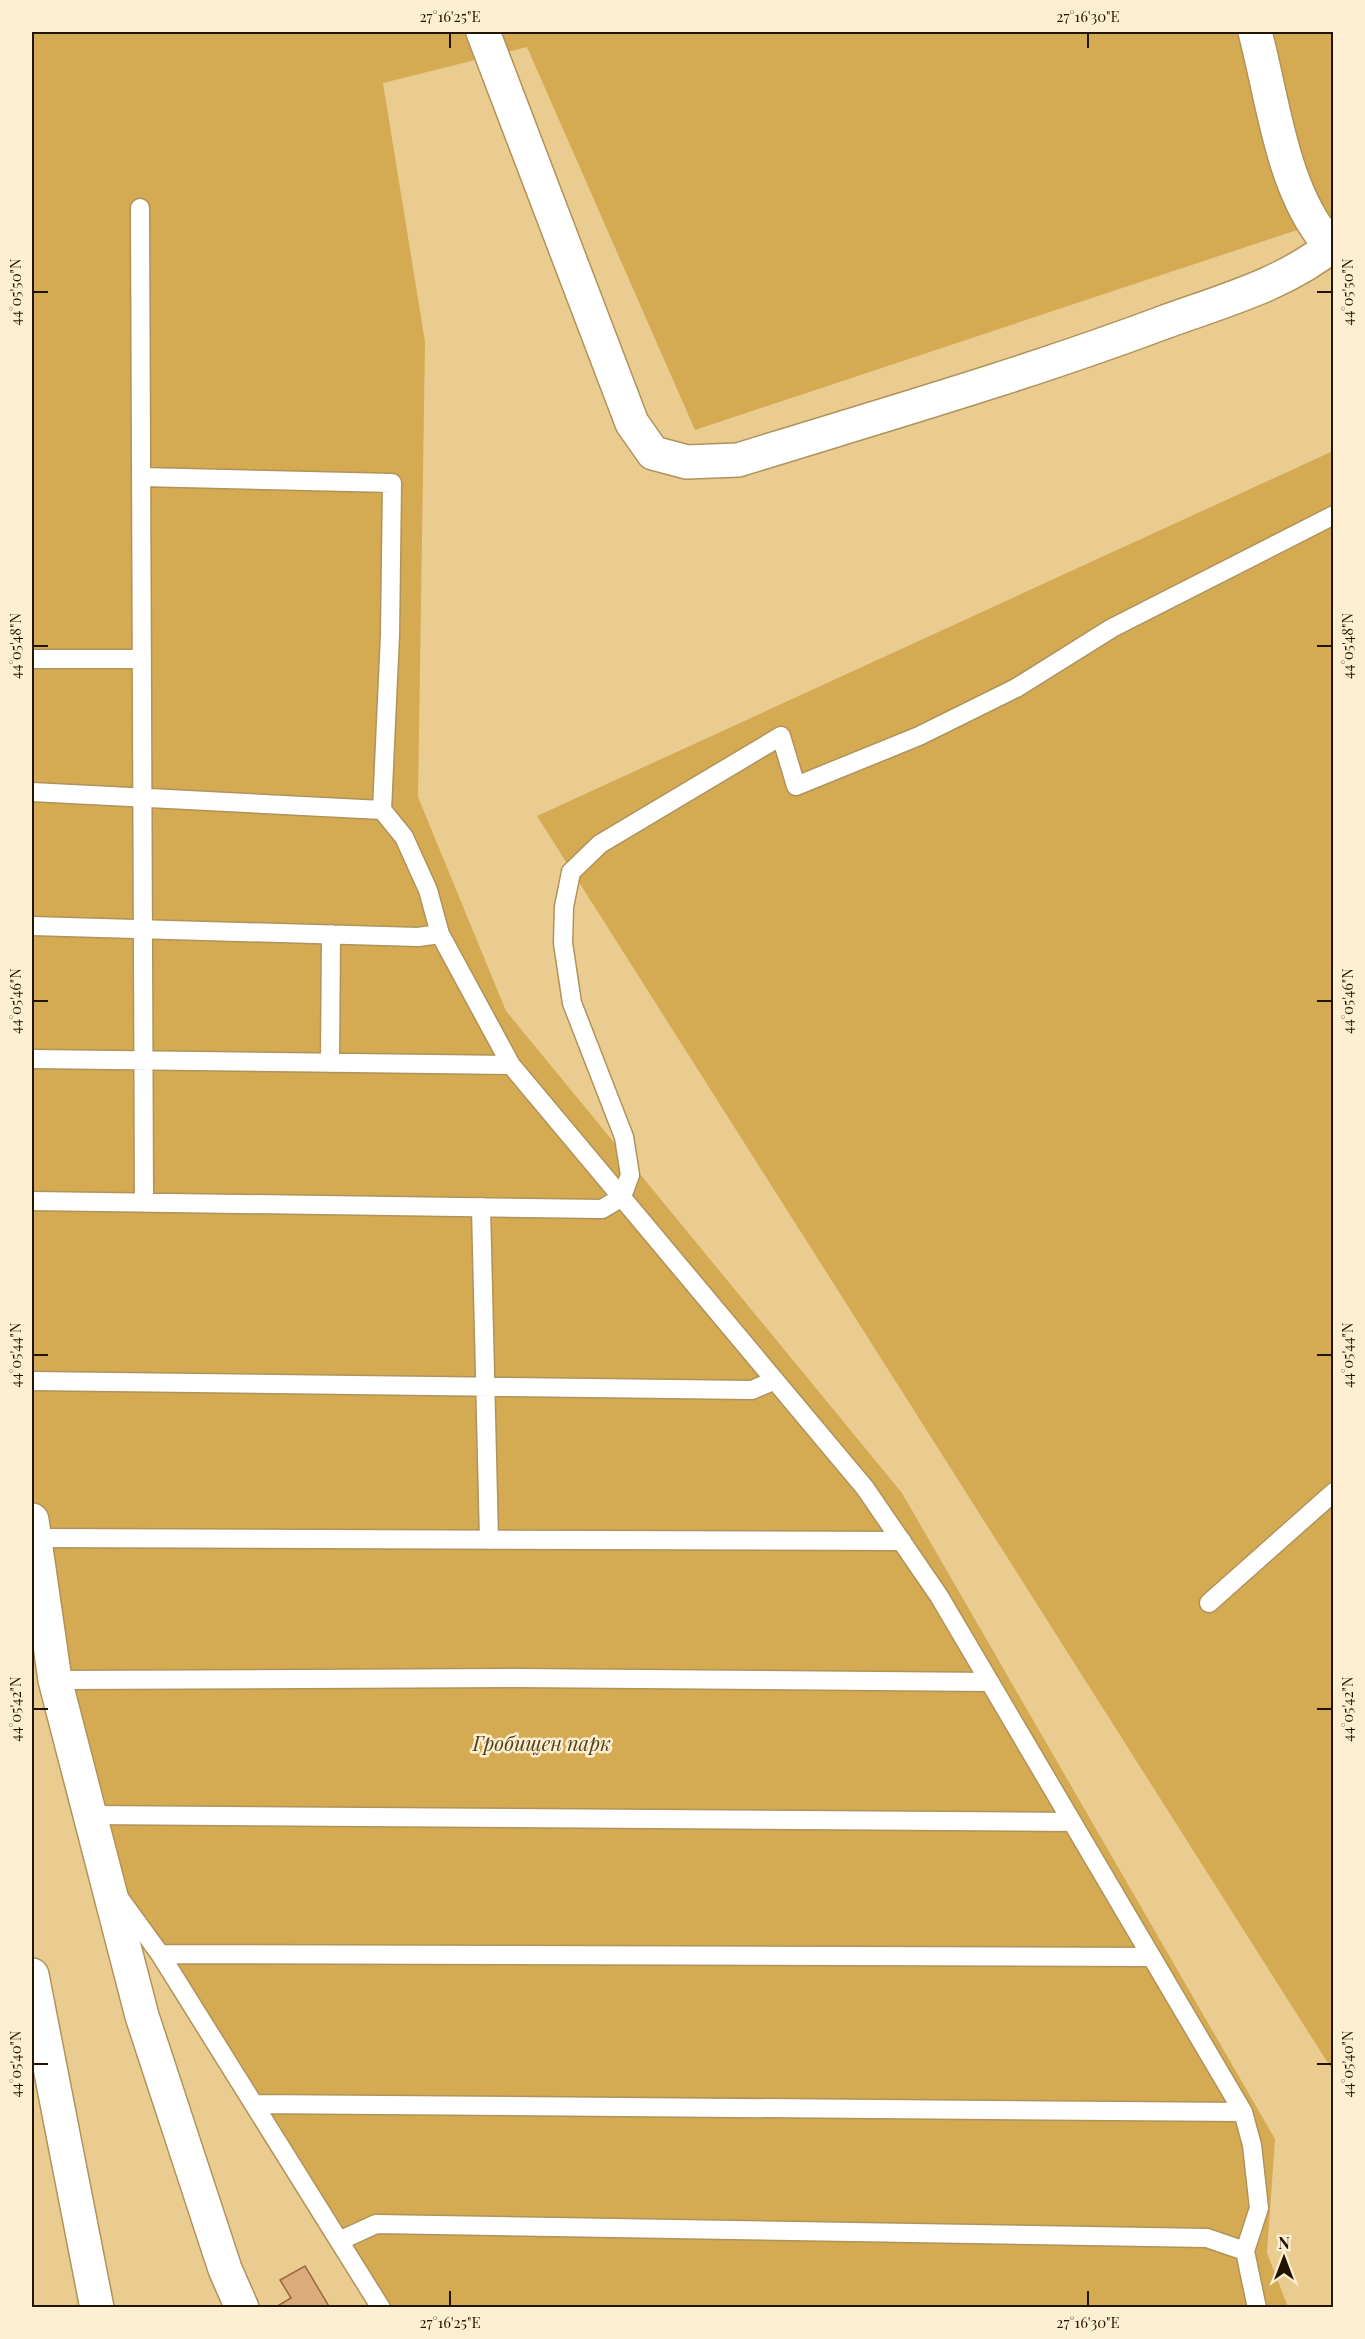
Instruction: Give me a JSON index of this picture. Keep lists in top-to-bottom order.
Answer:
{
  "parks": ["Гробищен парк"],
  "north": "top",
  "coordinates": [
    "27°16'25\"E",
    "27°16'30\"E",
    "44°05'50\"N",
    "44°05'48\"N",
    "44°05'46\"N",
    "44°05'44\"N",
    "44°05'42\"N",
    "44°05'40\"N"
  ]
}
